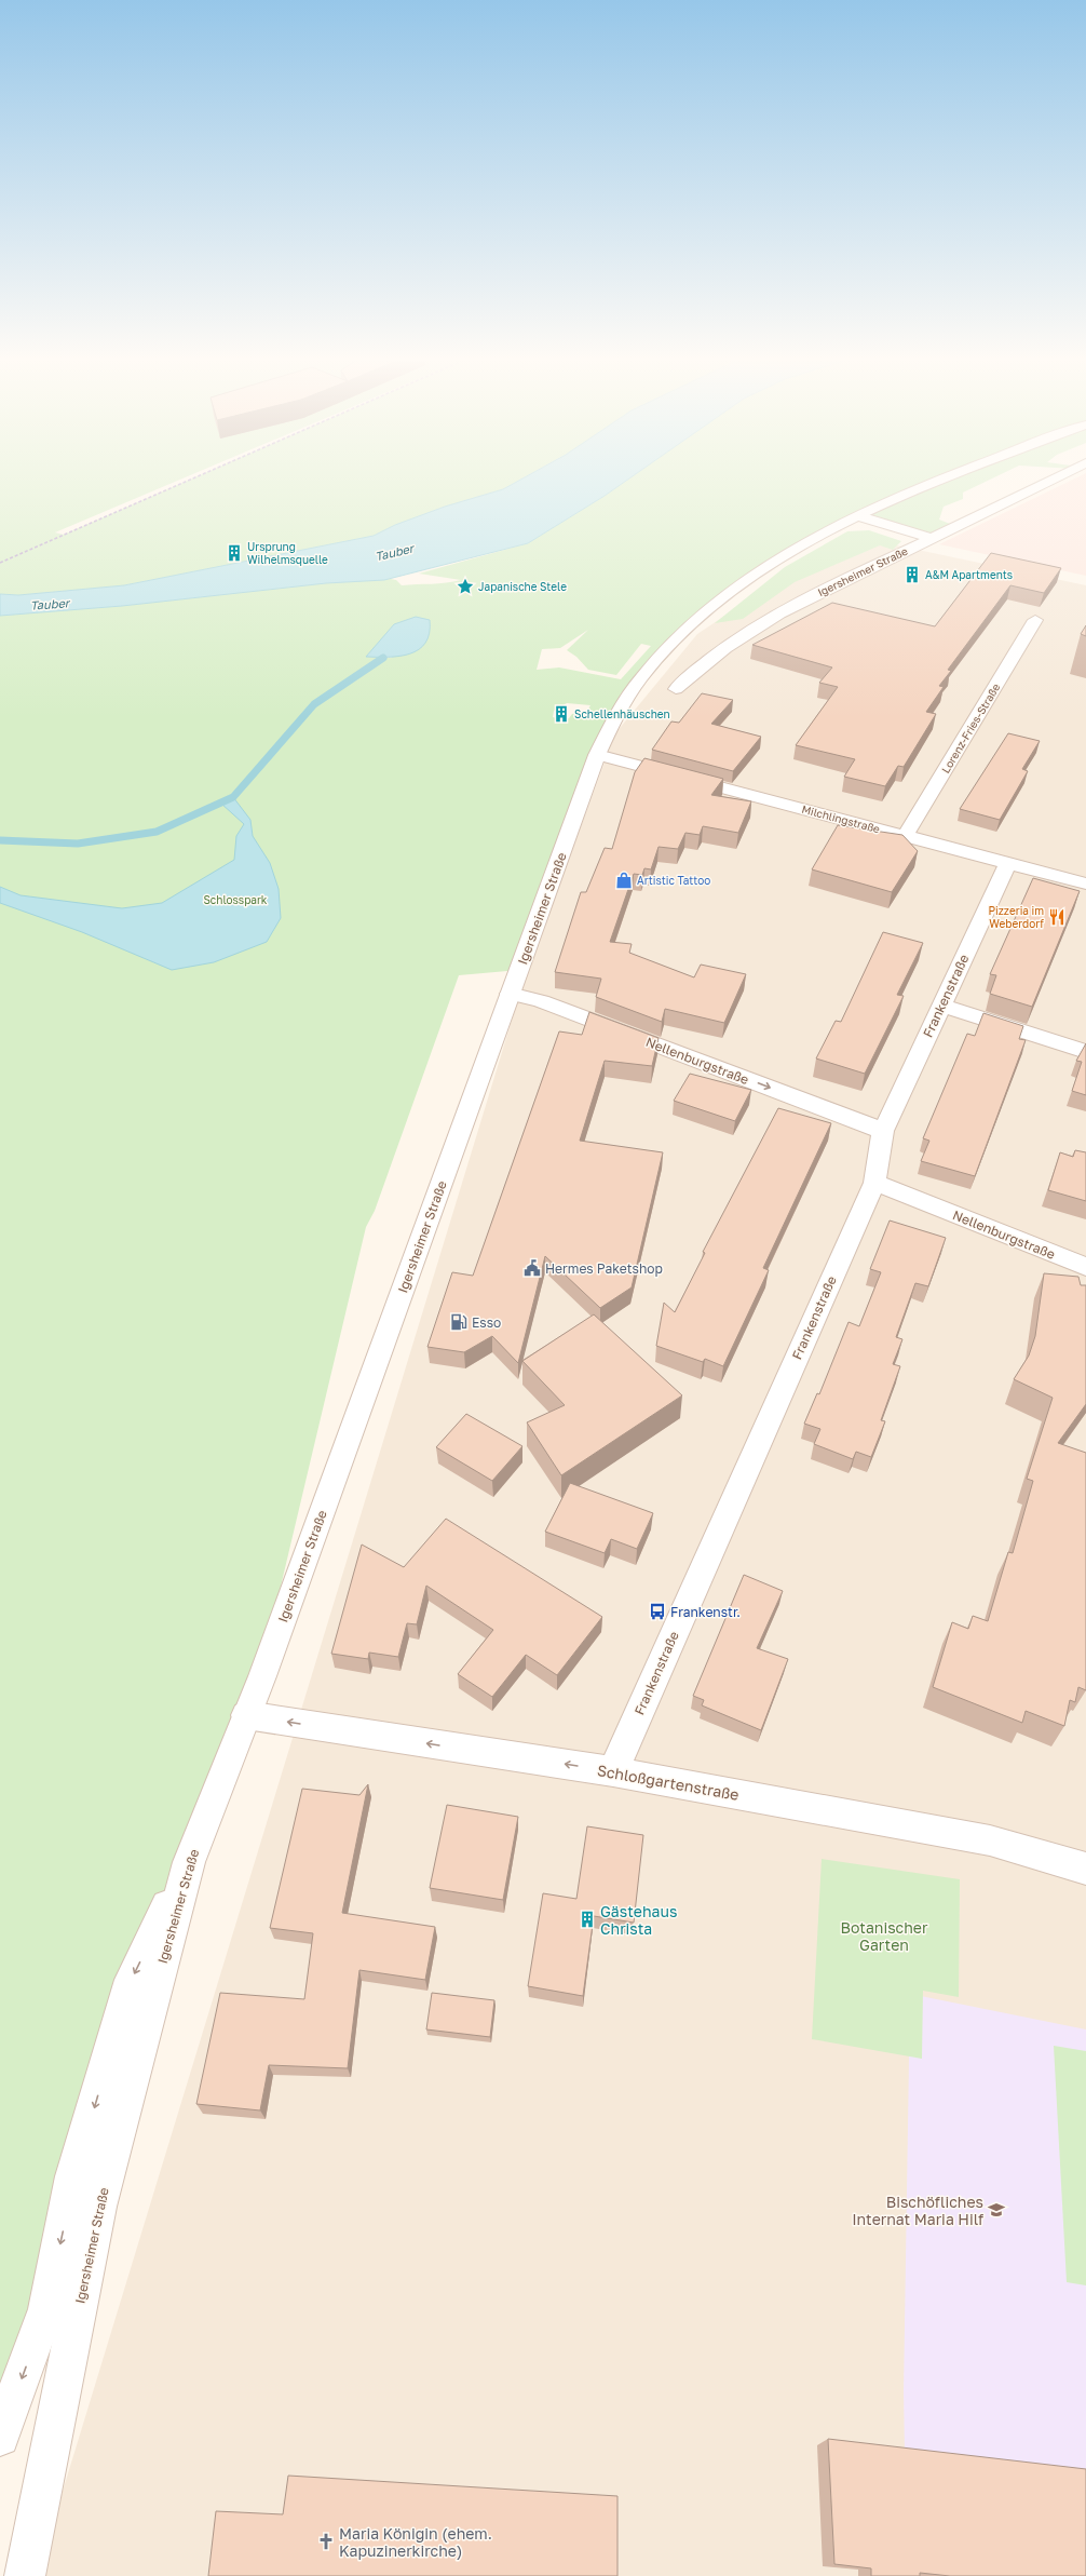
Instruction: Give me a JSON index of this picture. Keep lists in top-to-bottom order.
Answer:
{
  "streets": {
    "street": [
      "Igersheimer Straße",
      "Lorenz-Fries-Straße",
      "Milchlingstraße",
      "Frankenstraße",
      "Nellenburgstraße",
      "Schloßgartenstraße"
    ]
  },
  "crossings": [
    ["Igersheimer Straße", "Milchlingstraße"],
    ["Igersheimer Straße", "Nellenburgstraße"],
    ["Igersheimer Straße", "Schloßgartenstraße"],
    ["Lorenz-Fries-Straße", "Milchlingstraße"],
    ["Milchlingstraße", "Frankenstraße"],
    ["Frankenstraße", "Nellenburgstraße"],
    ["Frankenstraße", "Schloßgartenstraße"]
  ],
  "one_way": ["Nellenburgstraße", "Schloßgartenstraße"],
  "water": ["Tauber"],
  "parks": ["Schlosspark", "Botanischer Garten"],
  "places": {
    "building": [
      "Ursprung Wilhelmsquelle",
      "A&M Apartments",
      "Schellenhäuschen",
      "Gästehaus Christa"
    ],
    "place": ["Japanische Stele"],
    "shop": ["Artistic Tattoo"],
    "restaurant": ["Pizzeria im Weberdorf"],
    "public building": ["Hermes Paketshop"],
    "fuel station": ["Esso"],
    "bus stop": ["Frankenstr."],
    "school or university": ["Bischöfliches Internat Maria Hilf"],
    "church": ["Maria Königin (ehem. Kapuzinerkirche)"]
  }
}
